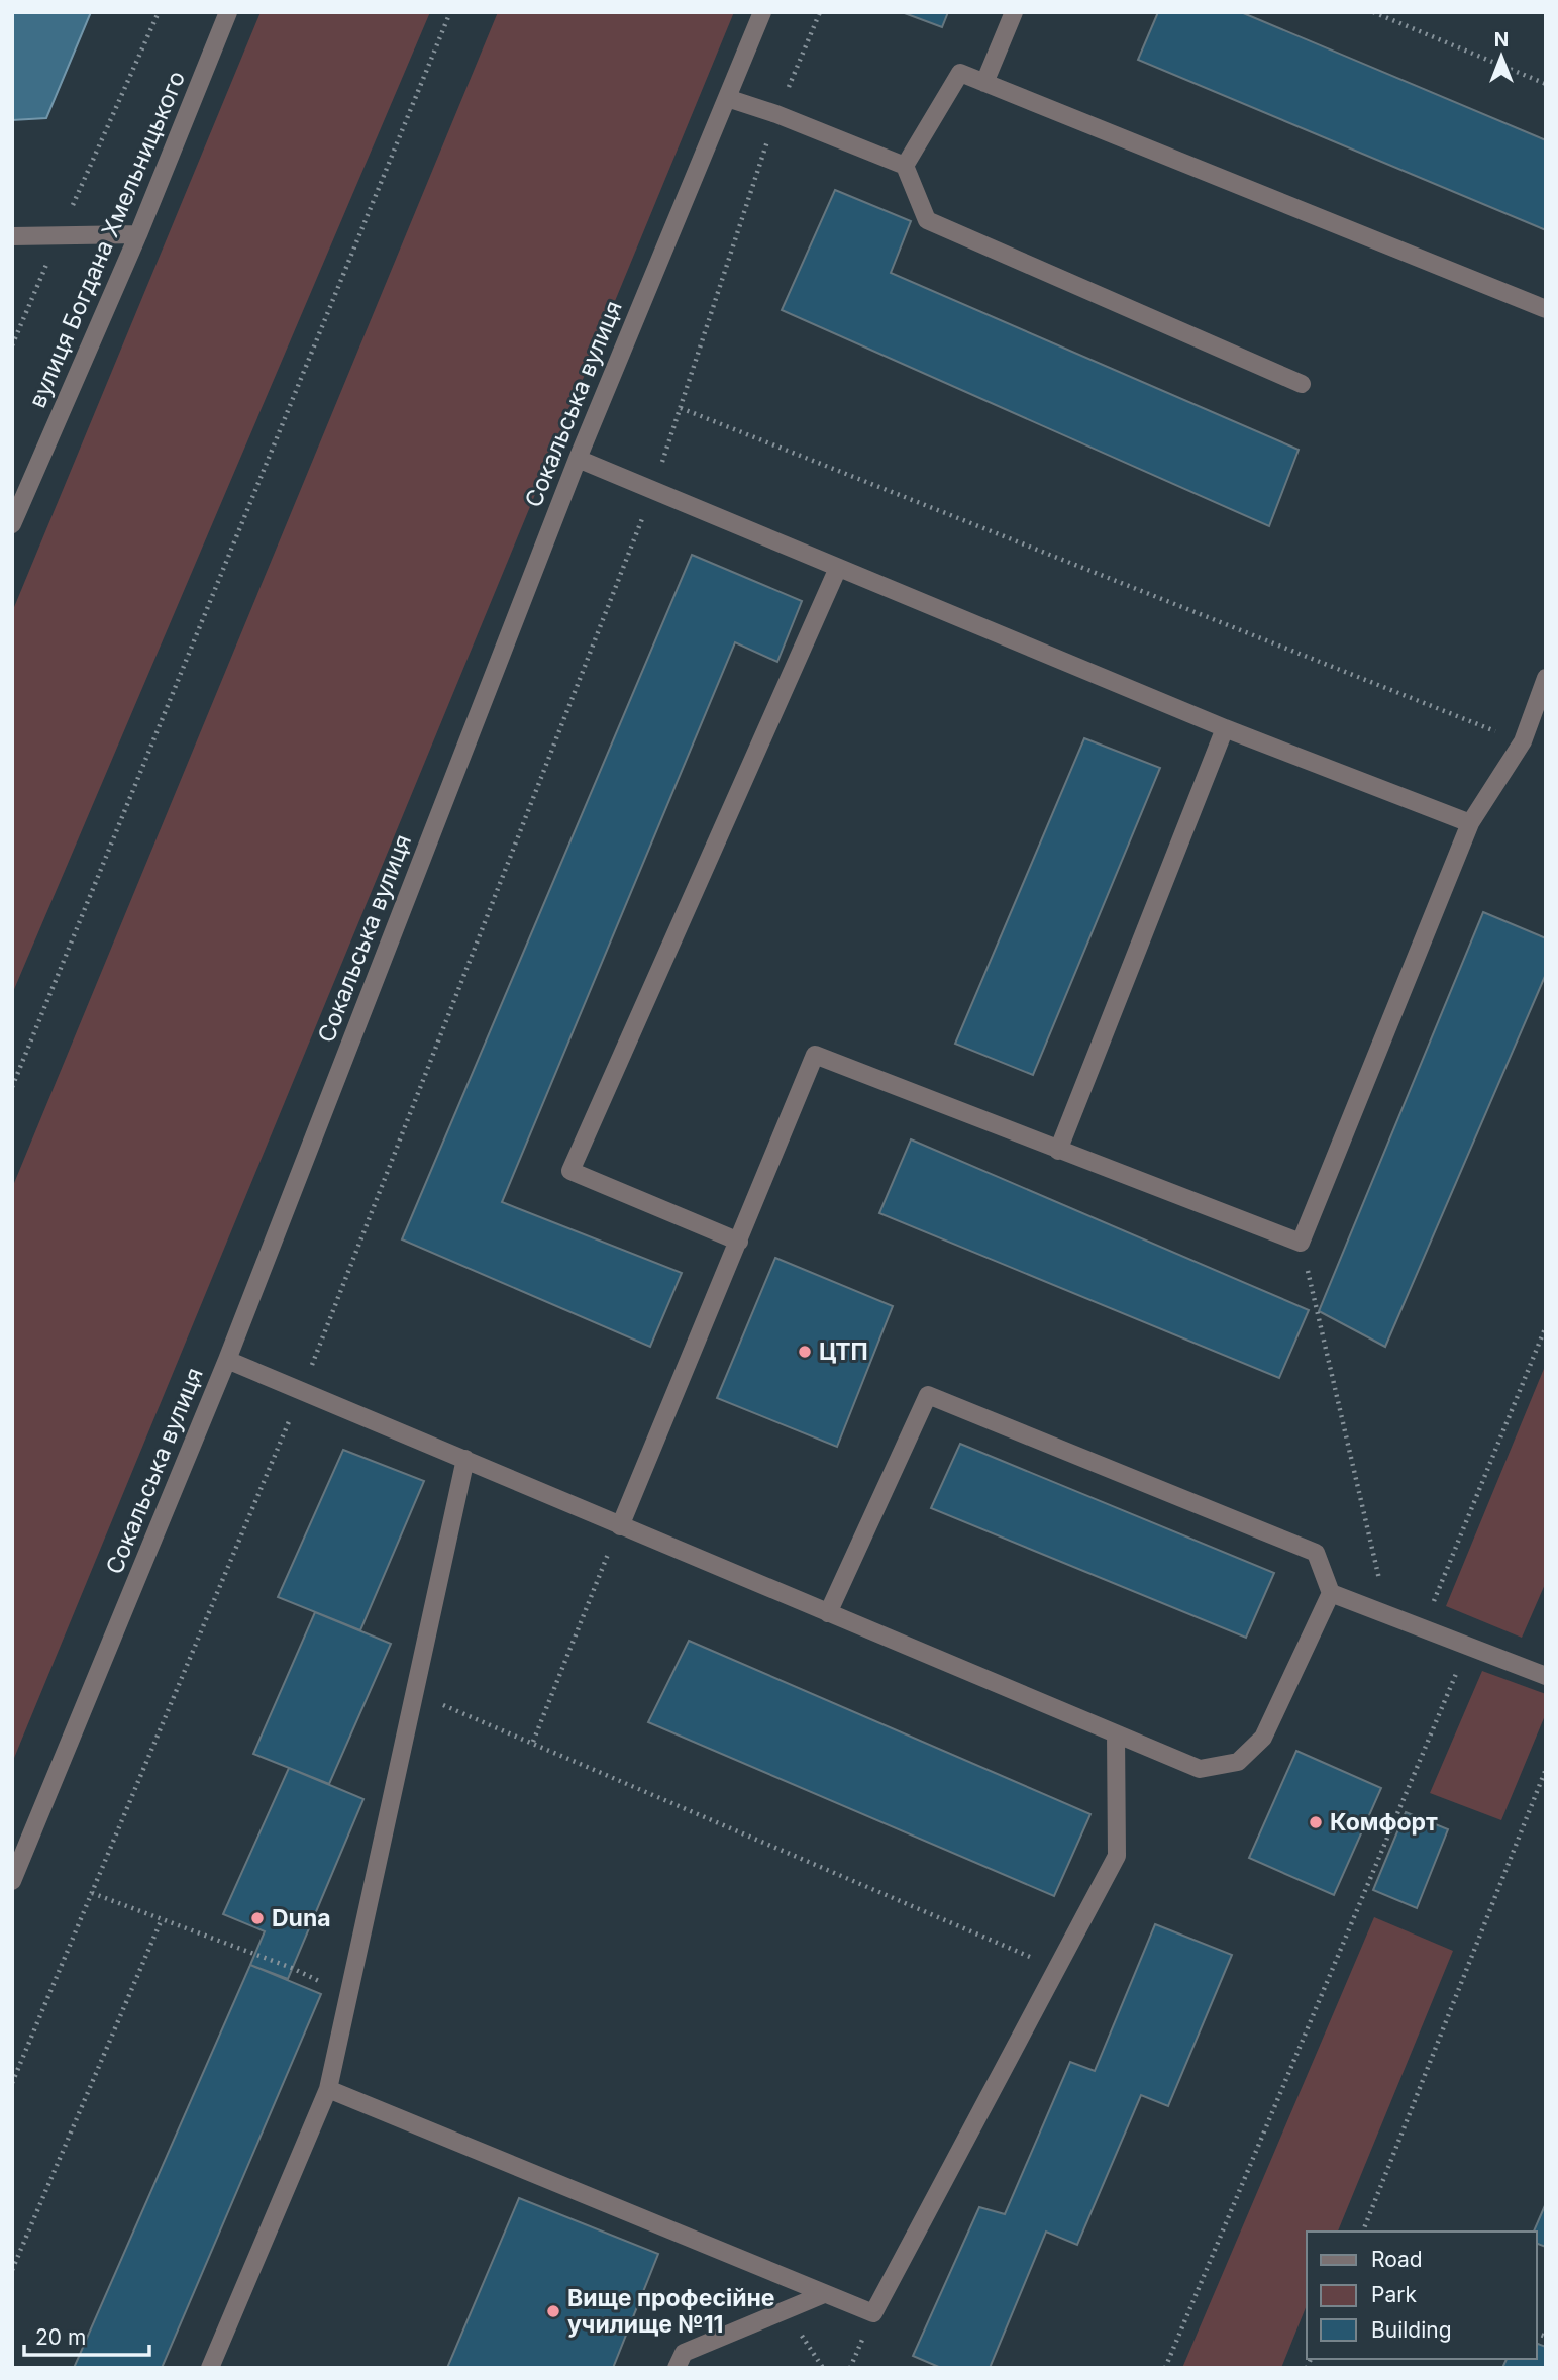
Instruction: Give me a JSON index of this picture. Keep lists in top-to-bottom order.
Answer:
{
  "streets": {
    "street": ["вулиця Богдана Хмельницького", "Сокальська вулиця"]
  },
  "places": [
    "ЦТП",
    "Комфорт",
    "Duna",
    "Вище професійне училище №11"
  ],
  "legend": ["Road", "Park", "Building"],
  "scale_bar": "20 m",
  "north": "top"
}
